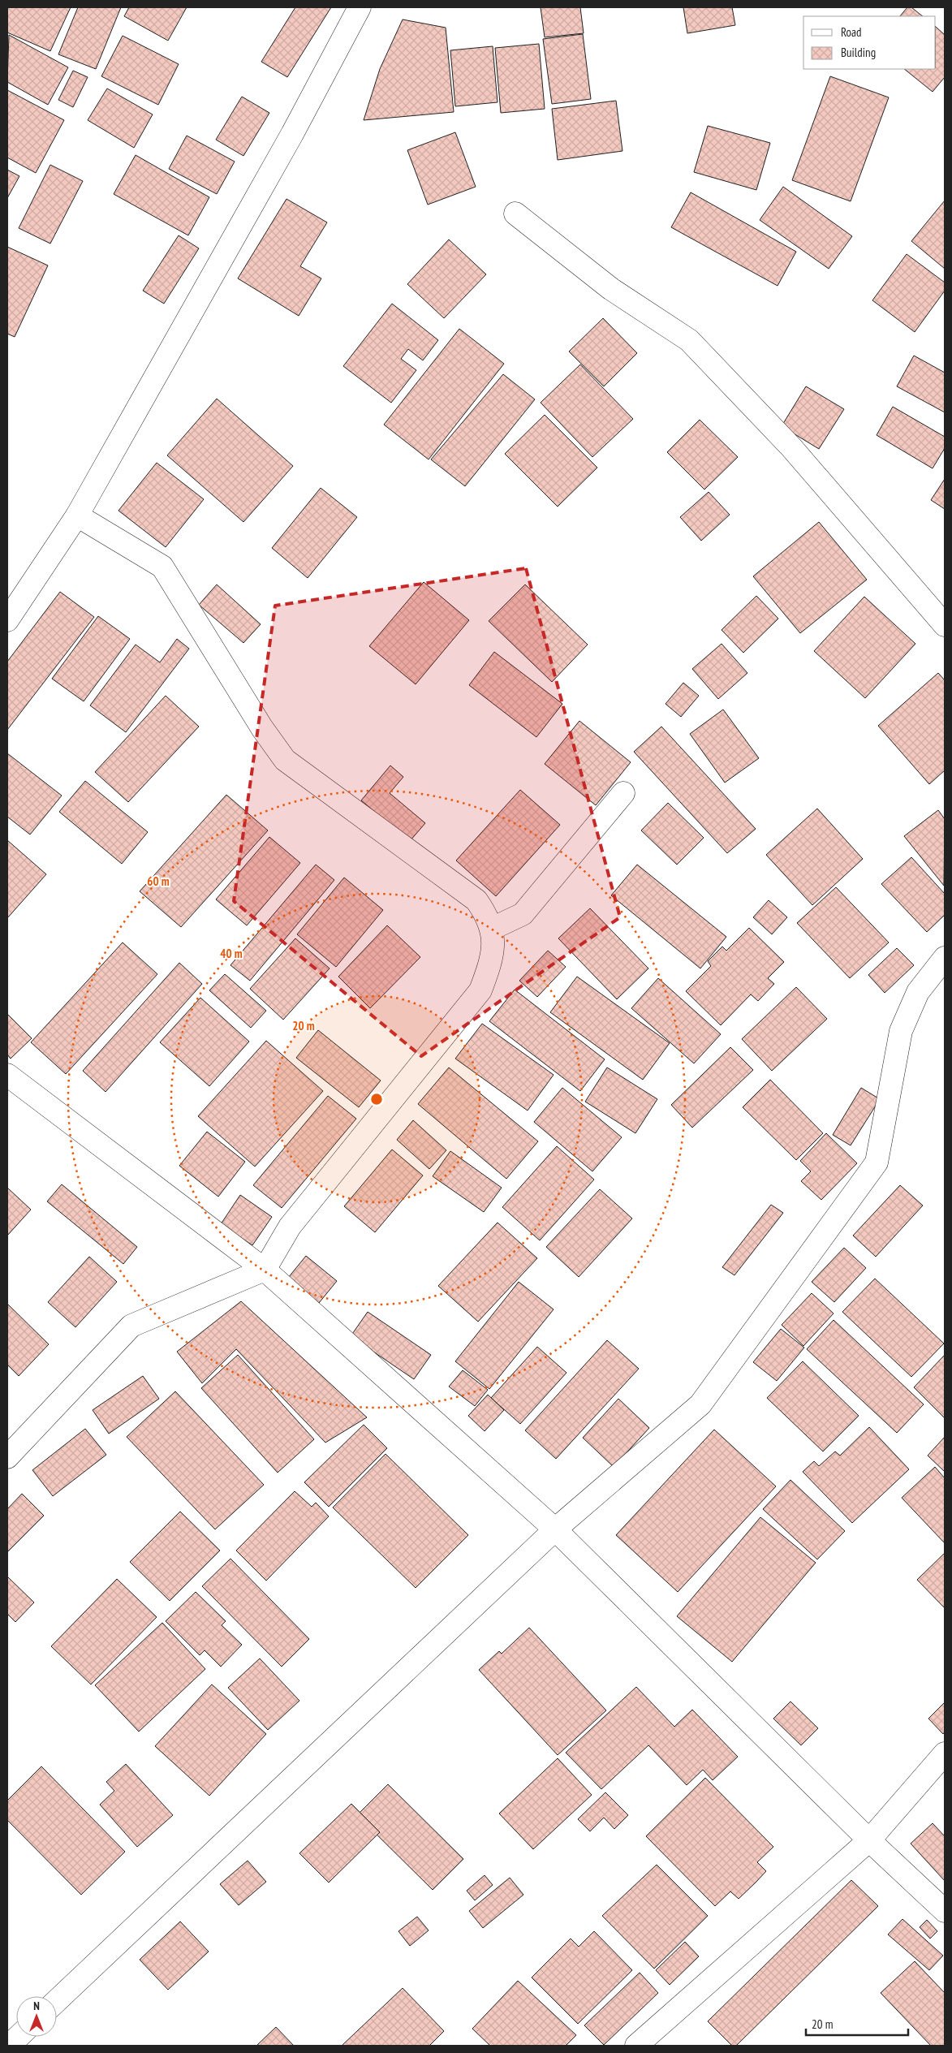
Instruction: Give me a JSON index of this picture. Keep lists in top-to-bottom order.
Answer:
{
  "legend": ["Road", "Building"],
  "scale_bar": "20 m",
  "north": "top",
  "rings": ["60 m", "40 m", "20 m"]
}
